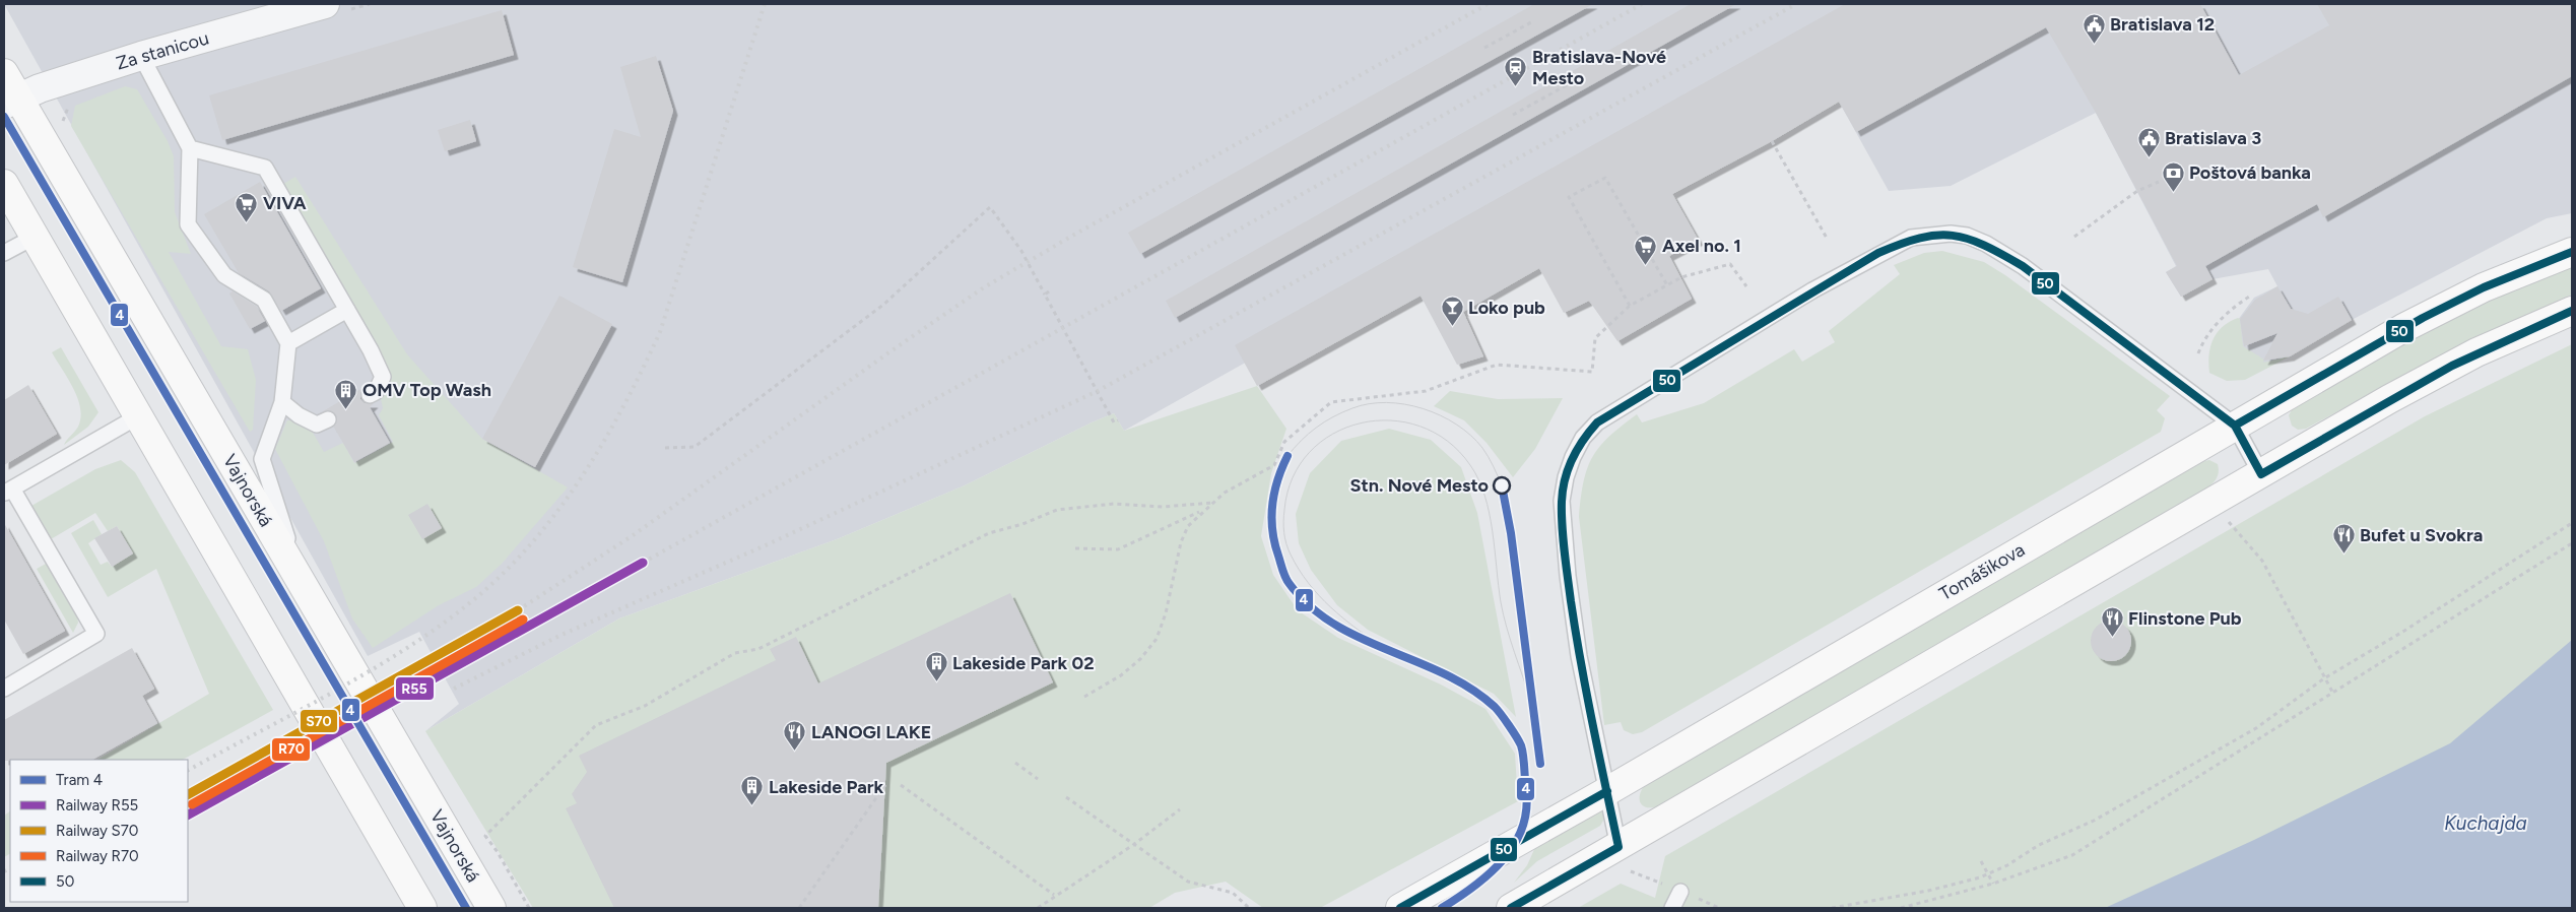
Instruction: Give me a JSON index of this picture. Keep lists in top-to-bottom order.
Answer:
{
  "streets": {
    "main road": ["Vajnorská", "Tomášikova"],
    "street": ["Za stanicou"]
  },
  "crossings": [
    ["Za stanicou", "Vajnorská"]
  ],
  "water": ["Kuchajda"],
  "places": {
    "public building": ["Bratislava 12", "Bratislava 3"],
    "station": ["Bratislava-Nové Mesto"],
    "bank": ["Poštová banka"],
    "supermarket": ["VIVA", "Axel no. 1"],
    "bar": ["Loko pub"],
    "building": ["OMV Top Wash", "Lakeside Park 02", "Lakeside Park"],
    "other": ["Stn. Nové Mesto"],
    "restaurant": ["Bufet u Svokra", "Flinstone Pub", "LANOGI LAKE"]
  },
  "lines": [
    "tram line 4",
    "transit line 50",
    "rail line R55",
    "rail line S70",
    "rail line R70"
  ],
  "legend": [
    "Tram 4",
    "Railway R55",
    "Railway S70",
    "Railway R70",
    "50"
  ]
}
